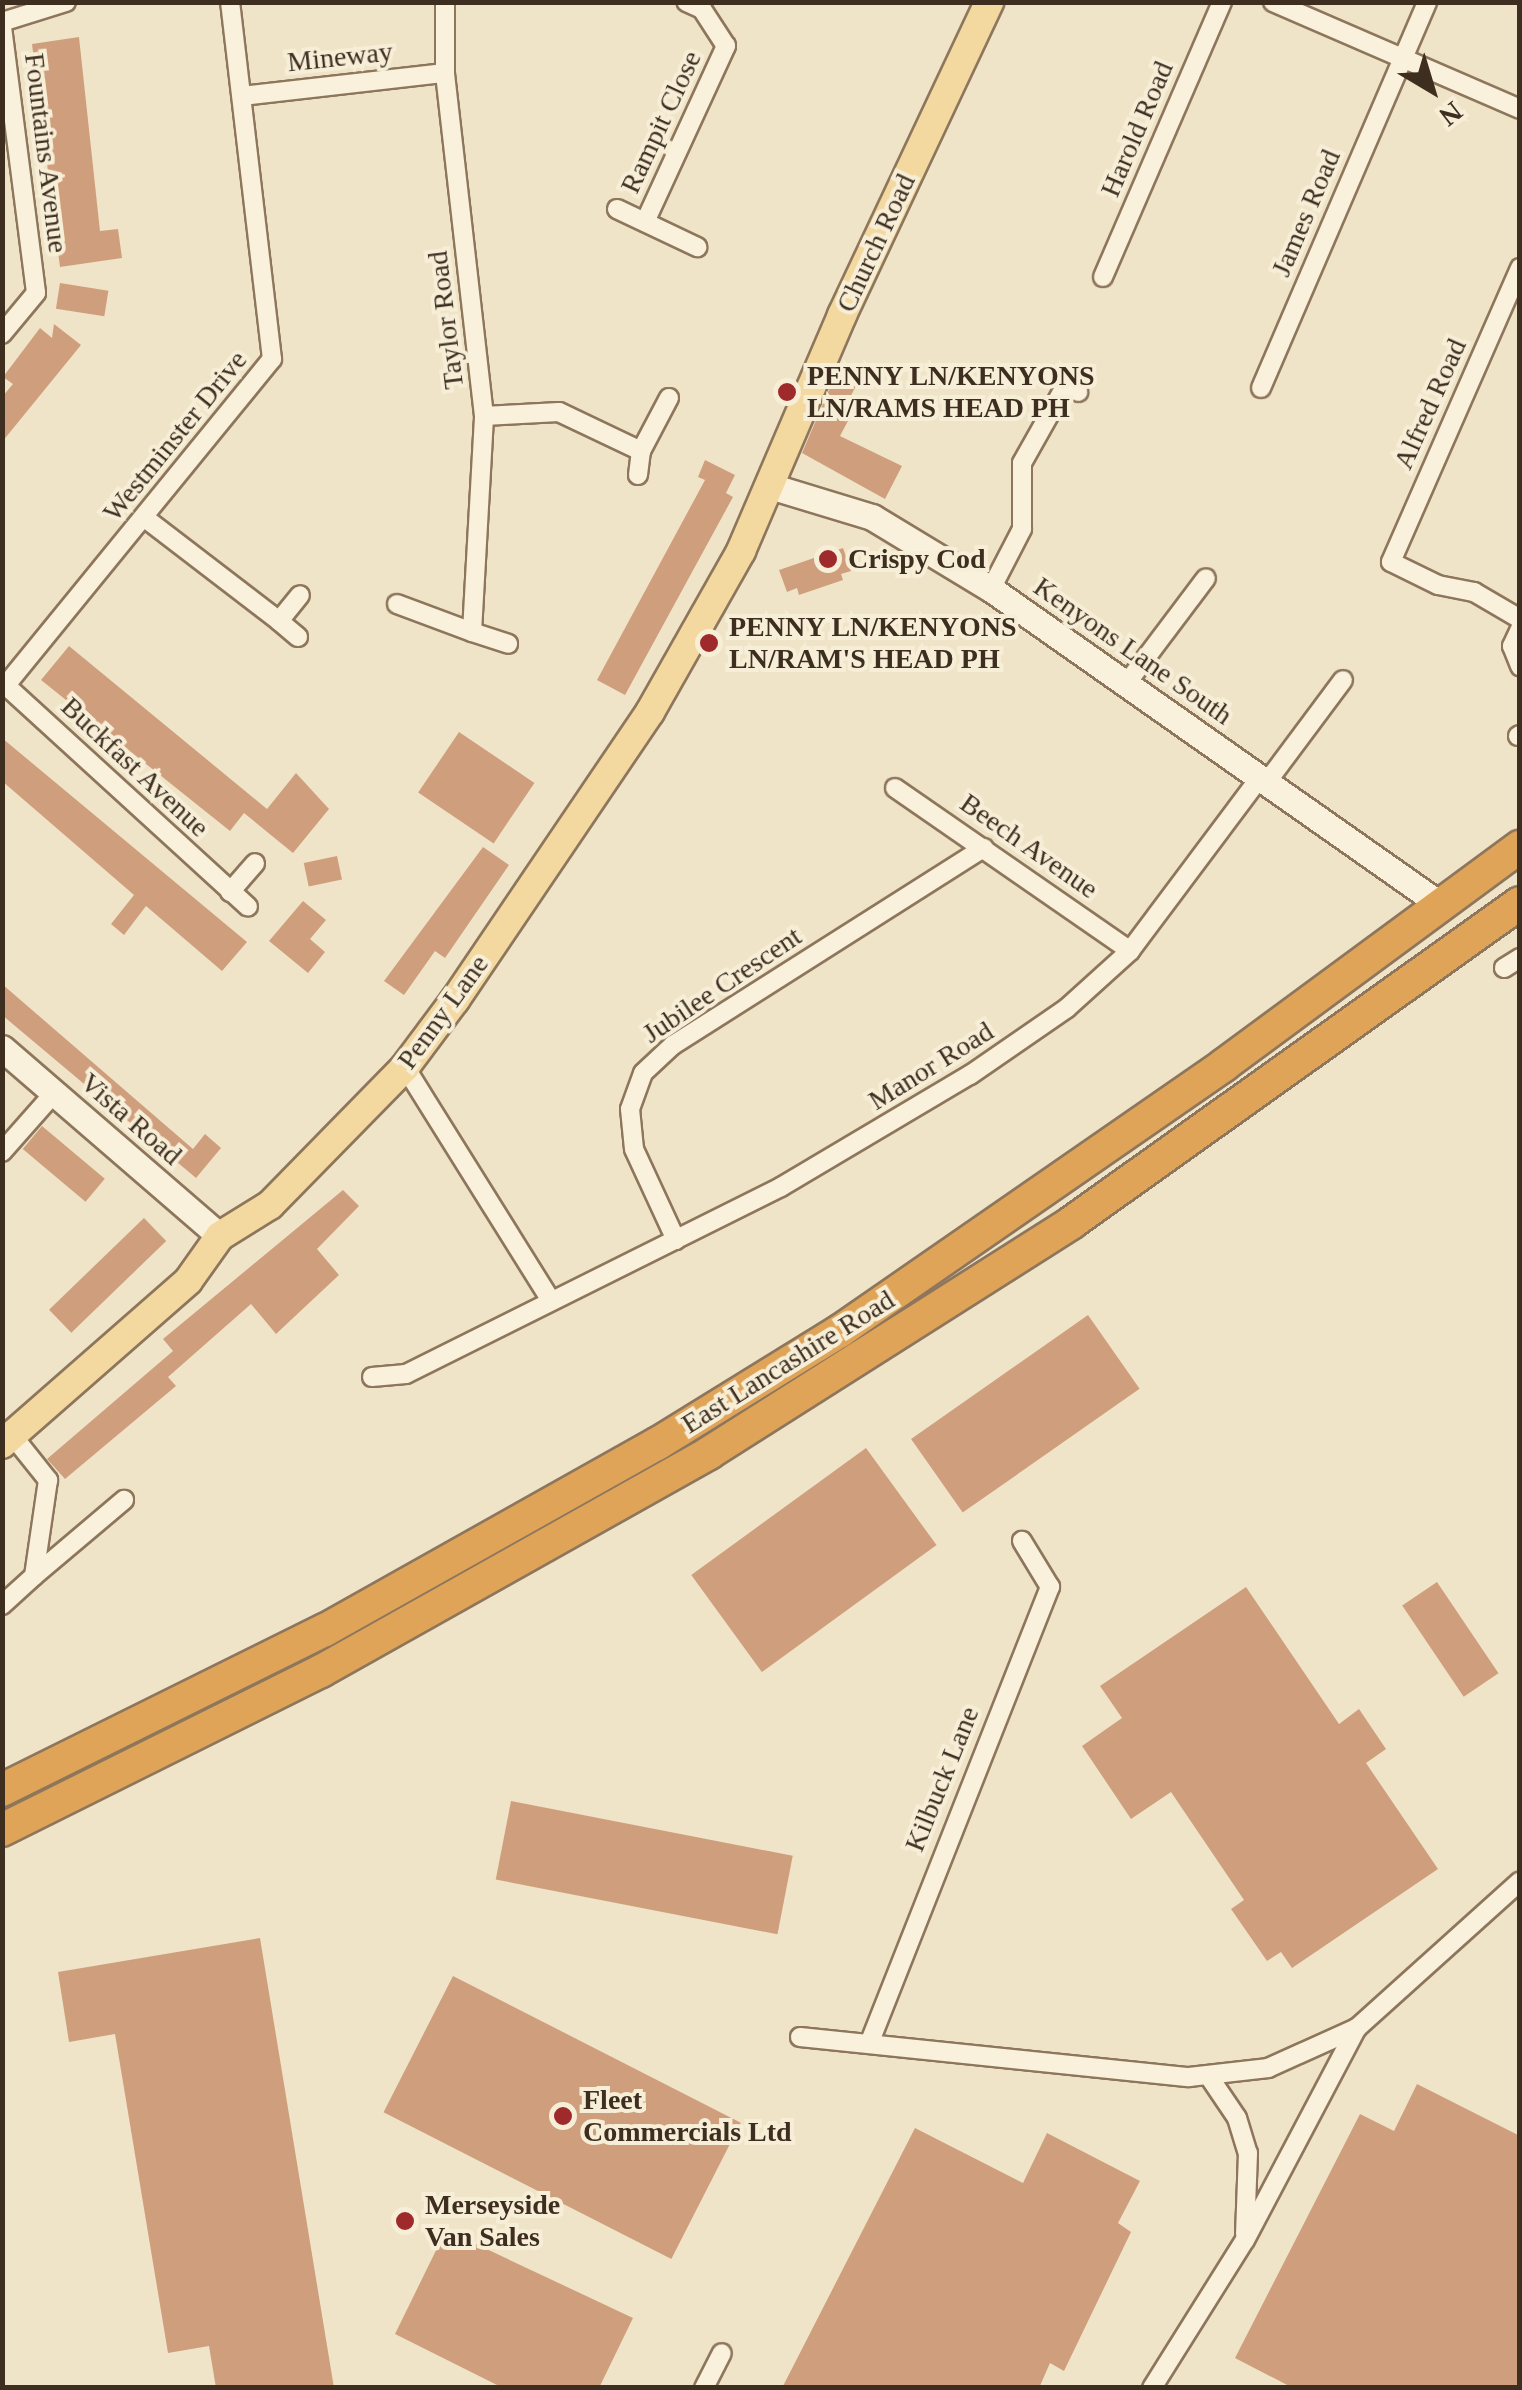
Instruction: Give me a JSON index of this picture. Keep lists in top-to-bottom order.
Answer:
{
  "streets": {
    "highway": ["East Lancashire Road"],
    "main road": ["Church Road", "Penny Lane"],
    "street": [
      "Mineway",
      "Rampit Close",
      "Harold Road",
      "Fountains Avenue",
      "James Road",
      "Taylor Road",
      "Alfred Road",
      "Westminster Drive",
      "Kenyons Lane South",
      "Buckfast Avenue",
      "Beech Avenue",
      "Jubilee Crescent",
      "Manor Road",
      "Vista Road",
      "Kilbuck Lane"
    ]
  },
  "crossings": [
    ["Mineway", "Taylor Road"],
    ["Mineway", "Westminster Drive"],
    ["Church Road", "Kenyons Lane South"],
    ["Church Road", "Penny Lane"],
    ["Westminster Drive", "Buckfast Avenue"],
    ["Kenyons Lane South", "Penny Lane"],
    ["Kenyons Lane South", "Manor Road"],
    ["Kenyons Lane South", "East Lancashire Road"],
    ["Beech Avenue", "Jubilee Crescent"],
    ["Beech Avenue", "Manor Road"],
    ["Jubilee Crescent", "Manor Road"],
    ["Penny Lane", "Vista Road"]
  ],
  "places": [
    "PENNY LN/KENYONS LN/RAMS HEAD PH",
    "Crispy Cod",
    "PENNY LN/KENYONS LN/RAM'S HEAD PH",
    "Fleet Commercials Ltd",
    "Merseyside Van Sales"
  ],
  "north": "bottom right"
}
